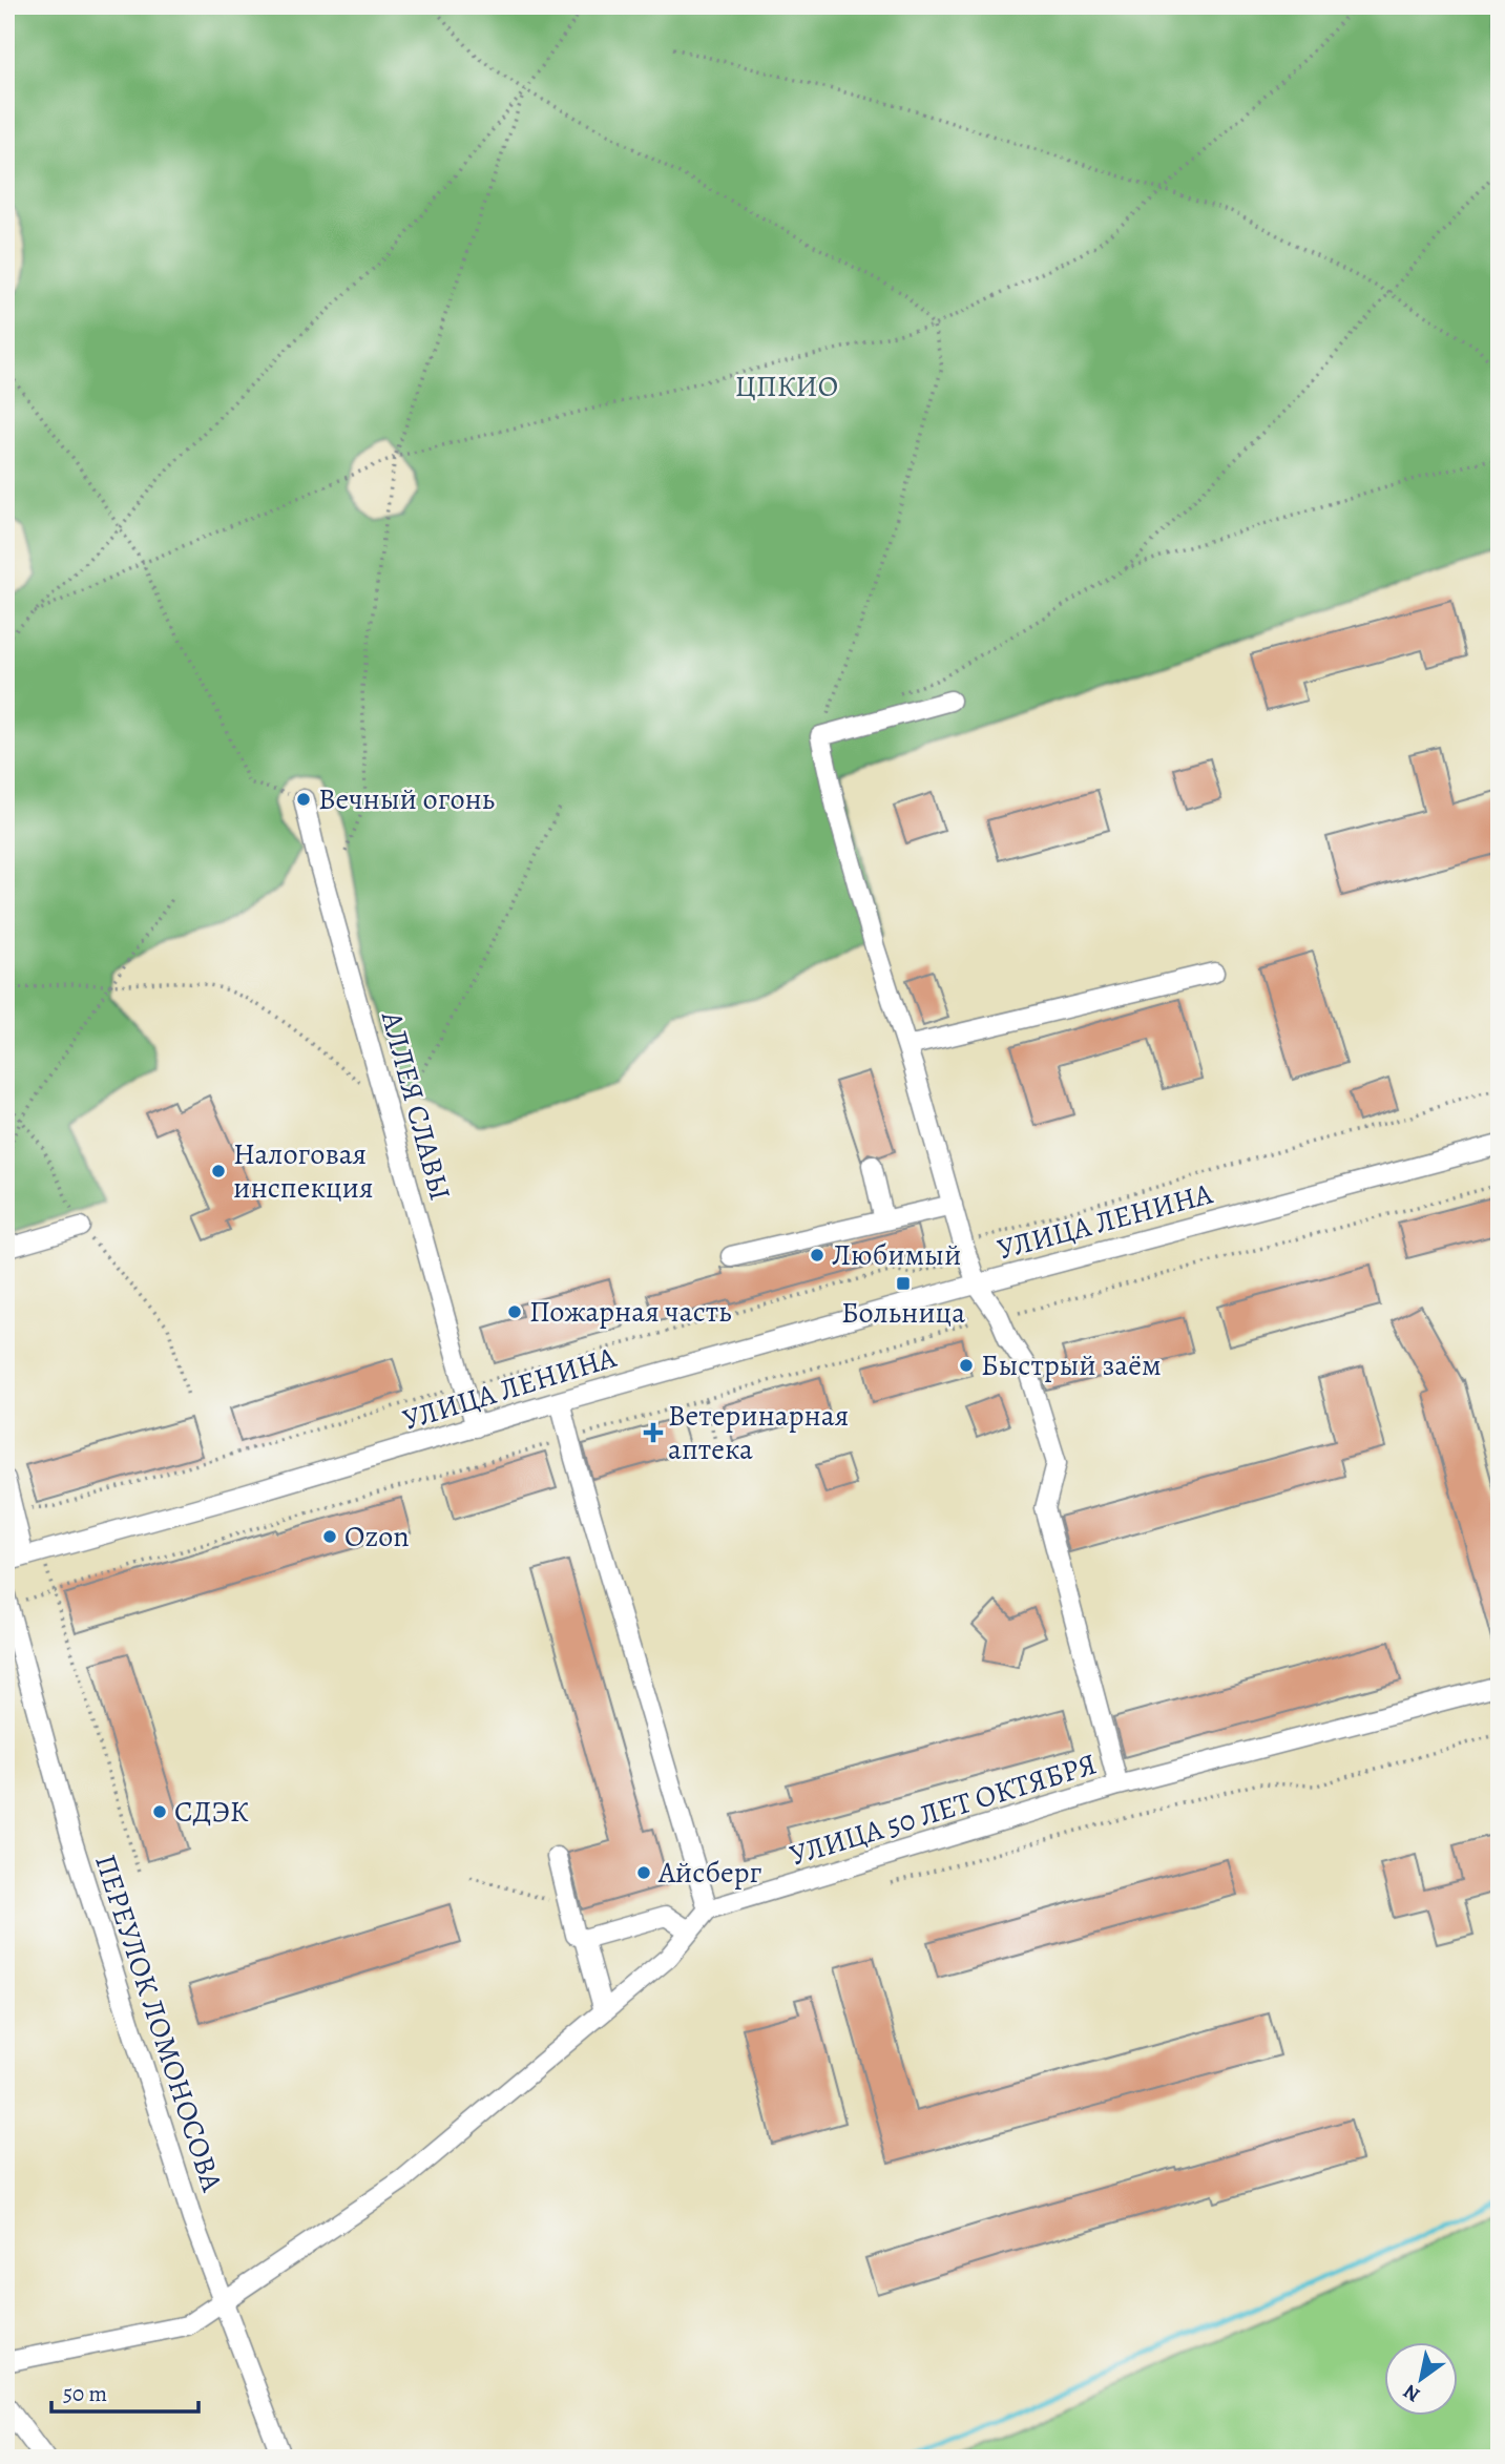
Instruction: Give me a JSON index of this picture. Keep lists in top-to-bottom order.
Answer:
{
  "streets": {
    "street": [
      "АЛЛЕЯ СЛАВЫ",
      "УЛИЦА ЛЕНИНА",
      "УЛИЦА 50 ЛЕТ ОКТЯБРЯ",
      "ПЕРЕУЛОК ЛОМОНОСОВА"
    ]
  },
  "crossings": [
    ["АЛЛЕЯ СЛАВЫ", "УЛИЦА ЛЕНИНА"]
  ],
  "parks": ["ЦПКИО"],
  "places": {
    "other": [
      "Вечный огонь",
      "Налоговая инспекция",
      "Любимый",
      "Пожарная часть",
      "Быстрый заём",
      "Ozon",
      "СДЭК",
      "Айсберг"
    ],
    "transit": ["Больница"],
    "health": ["Ветеринарная аптека"]
  },
  "scale_bar": "50 m",
  "north": "bottom left"
}
